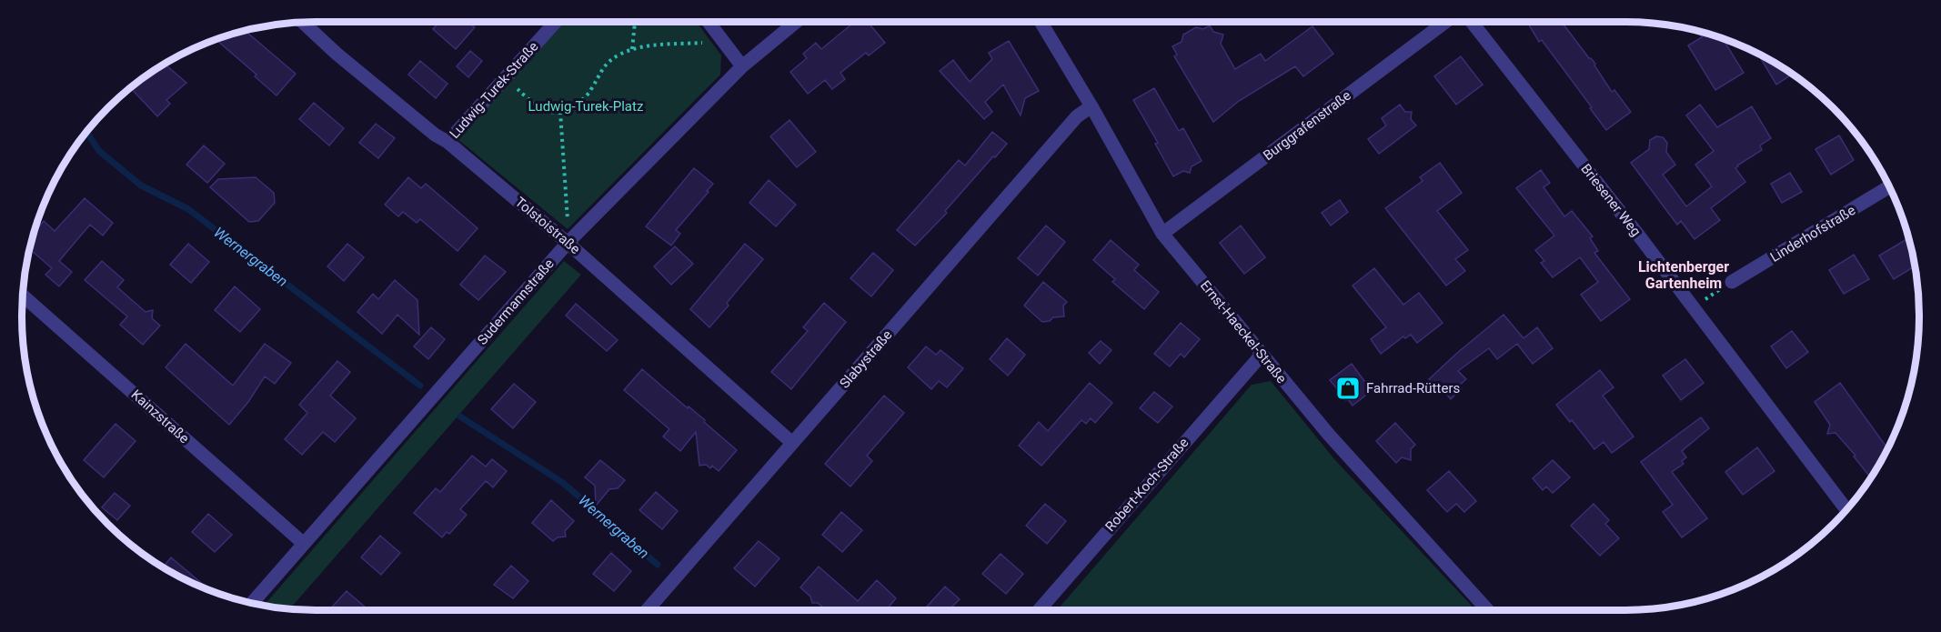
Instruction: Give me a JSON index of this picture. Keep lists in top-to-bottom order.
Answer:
{
  "streets": {
    "street": [
      "Ludwig-Turek-Straße",
      "Burggrafenstraße",
      "Briesener Weg",
      "Tolstoistraße",
      "Linderhofstraße",
      "Sudermannstraße",
      "Ernst-Haeckel-Straße",
      "Slabystraße",
      "Kainzstraße",
      "Robert-Koch-Straße"
    ]
  },
  "crossings": [
    ["Ludwig-Turek-Straße", "Tolstoistraße"],
    ["Burggrafenstraße", "Ernst-Haeckel-Straße"],
    ["Tolstoistraße", "Sudermannstraße"],
    ["Tolstoistraße", "Slabystraße"],
    ["Sudermannstraße", "Kainzstraße"],
    ["Ernst-Haeckel-Straße", "Slabystraße"],
    ["Ernst-Haeckel-Straße", "Robert-Koch-Straße"]
  ],
  "districts": ["Lichtenberger Gartenheim"],
  "water": ["Wernergraben"],
  "parks": ["Ludwig-Turek-Platz"],
  "places": {
    "shop": ["Fahrrad-Rütters"]
  }
}
